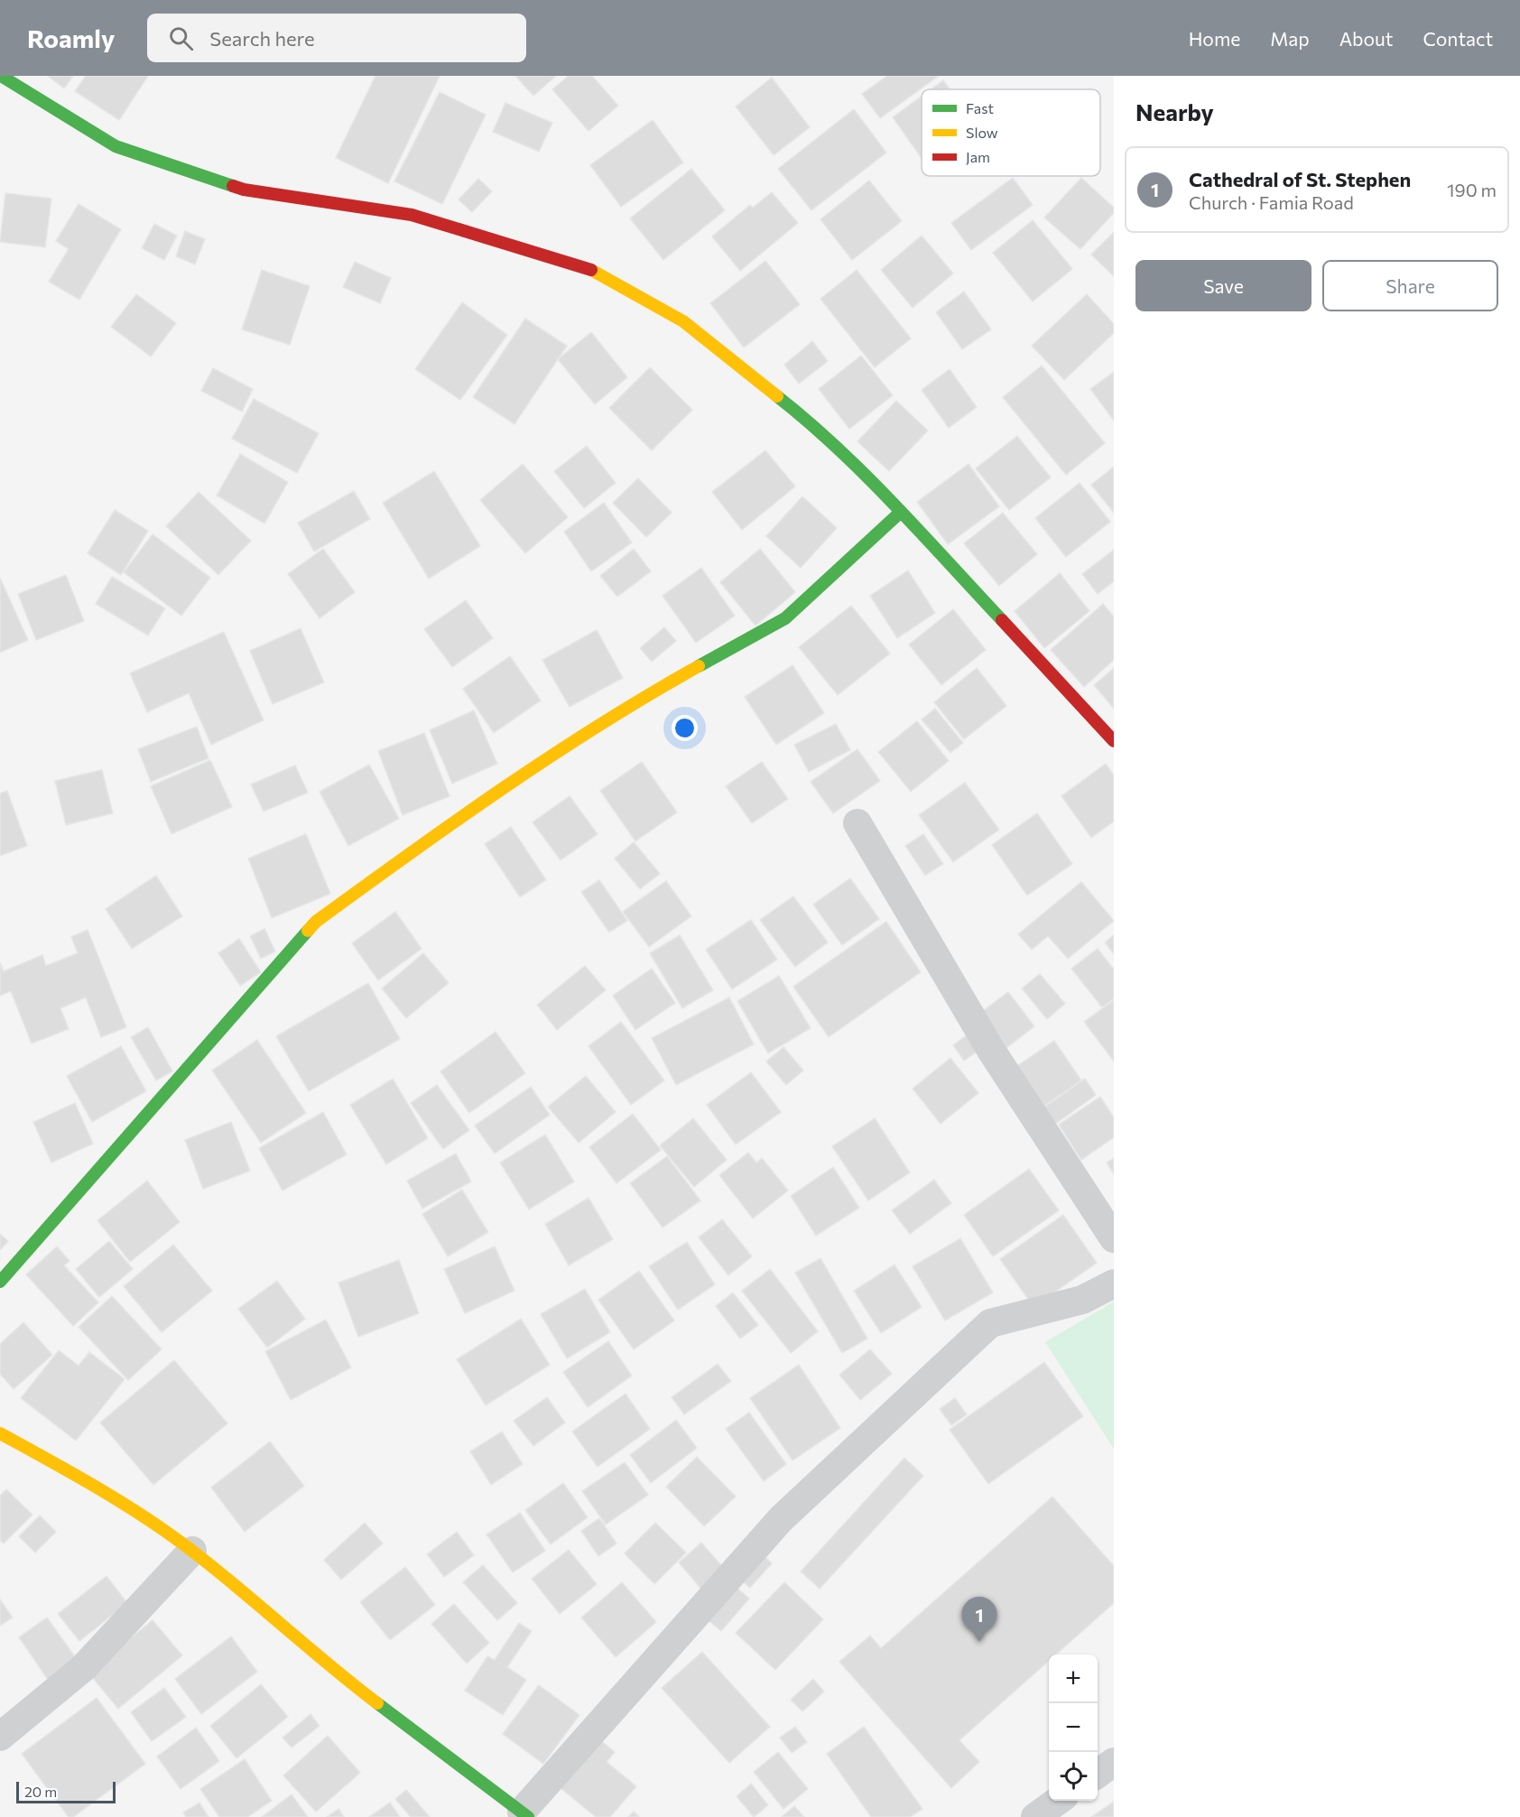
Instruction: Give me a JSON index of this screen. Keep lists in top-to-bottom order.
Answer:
{
  "legend": ["Fast", "Slow", "Jam"],
  "scale_bar": "20 m",
  "page": {
    "header": "Roamly",
    "search": "Search here",
    "nav": [
      "Home",
      "Map",
      "About",
      "Contact"
    ],
    "heading": "Nearby",
    "list": [
      {
        "mark": "1",
        "name": "Cathedral of St. Stephen",
        "note": "Church · Famia Road",
        "value": "190 m"
      }
    ],
    "buttons": ["Save", "Share"],
    "pins": "1",
    "map_buttons": ["+", "−"],
    "scale": "20 m"
  }
}
